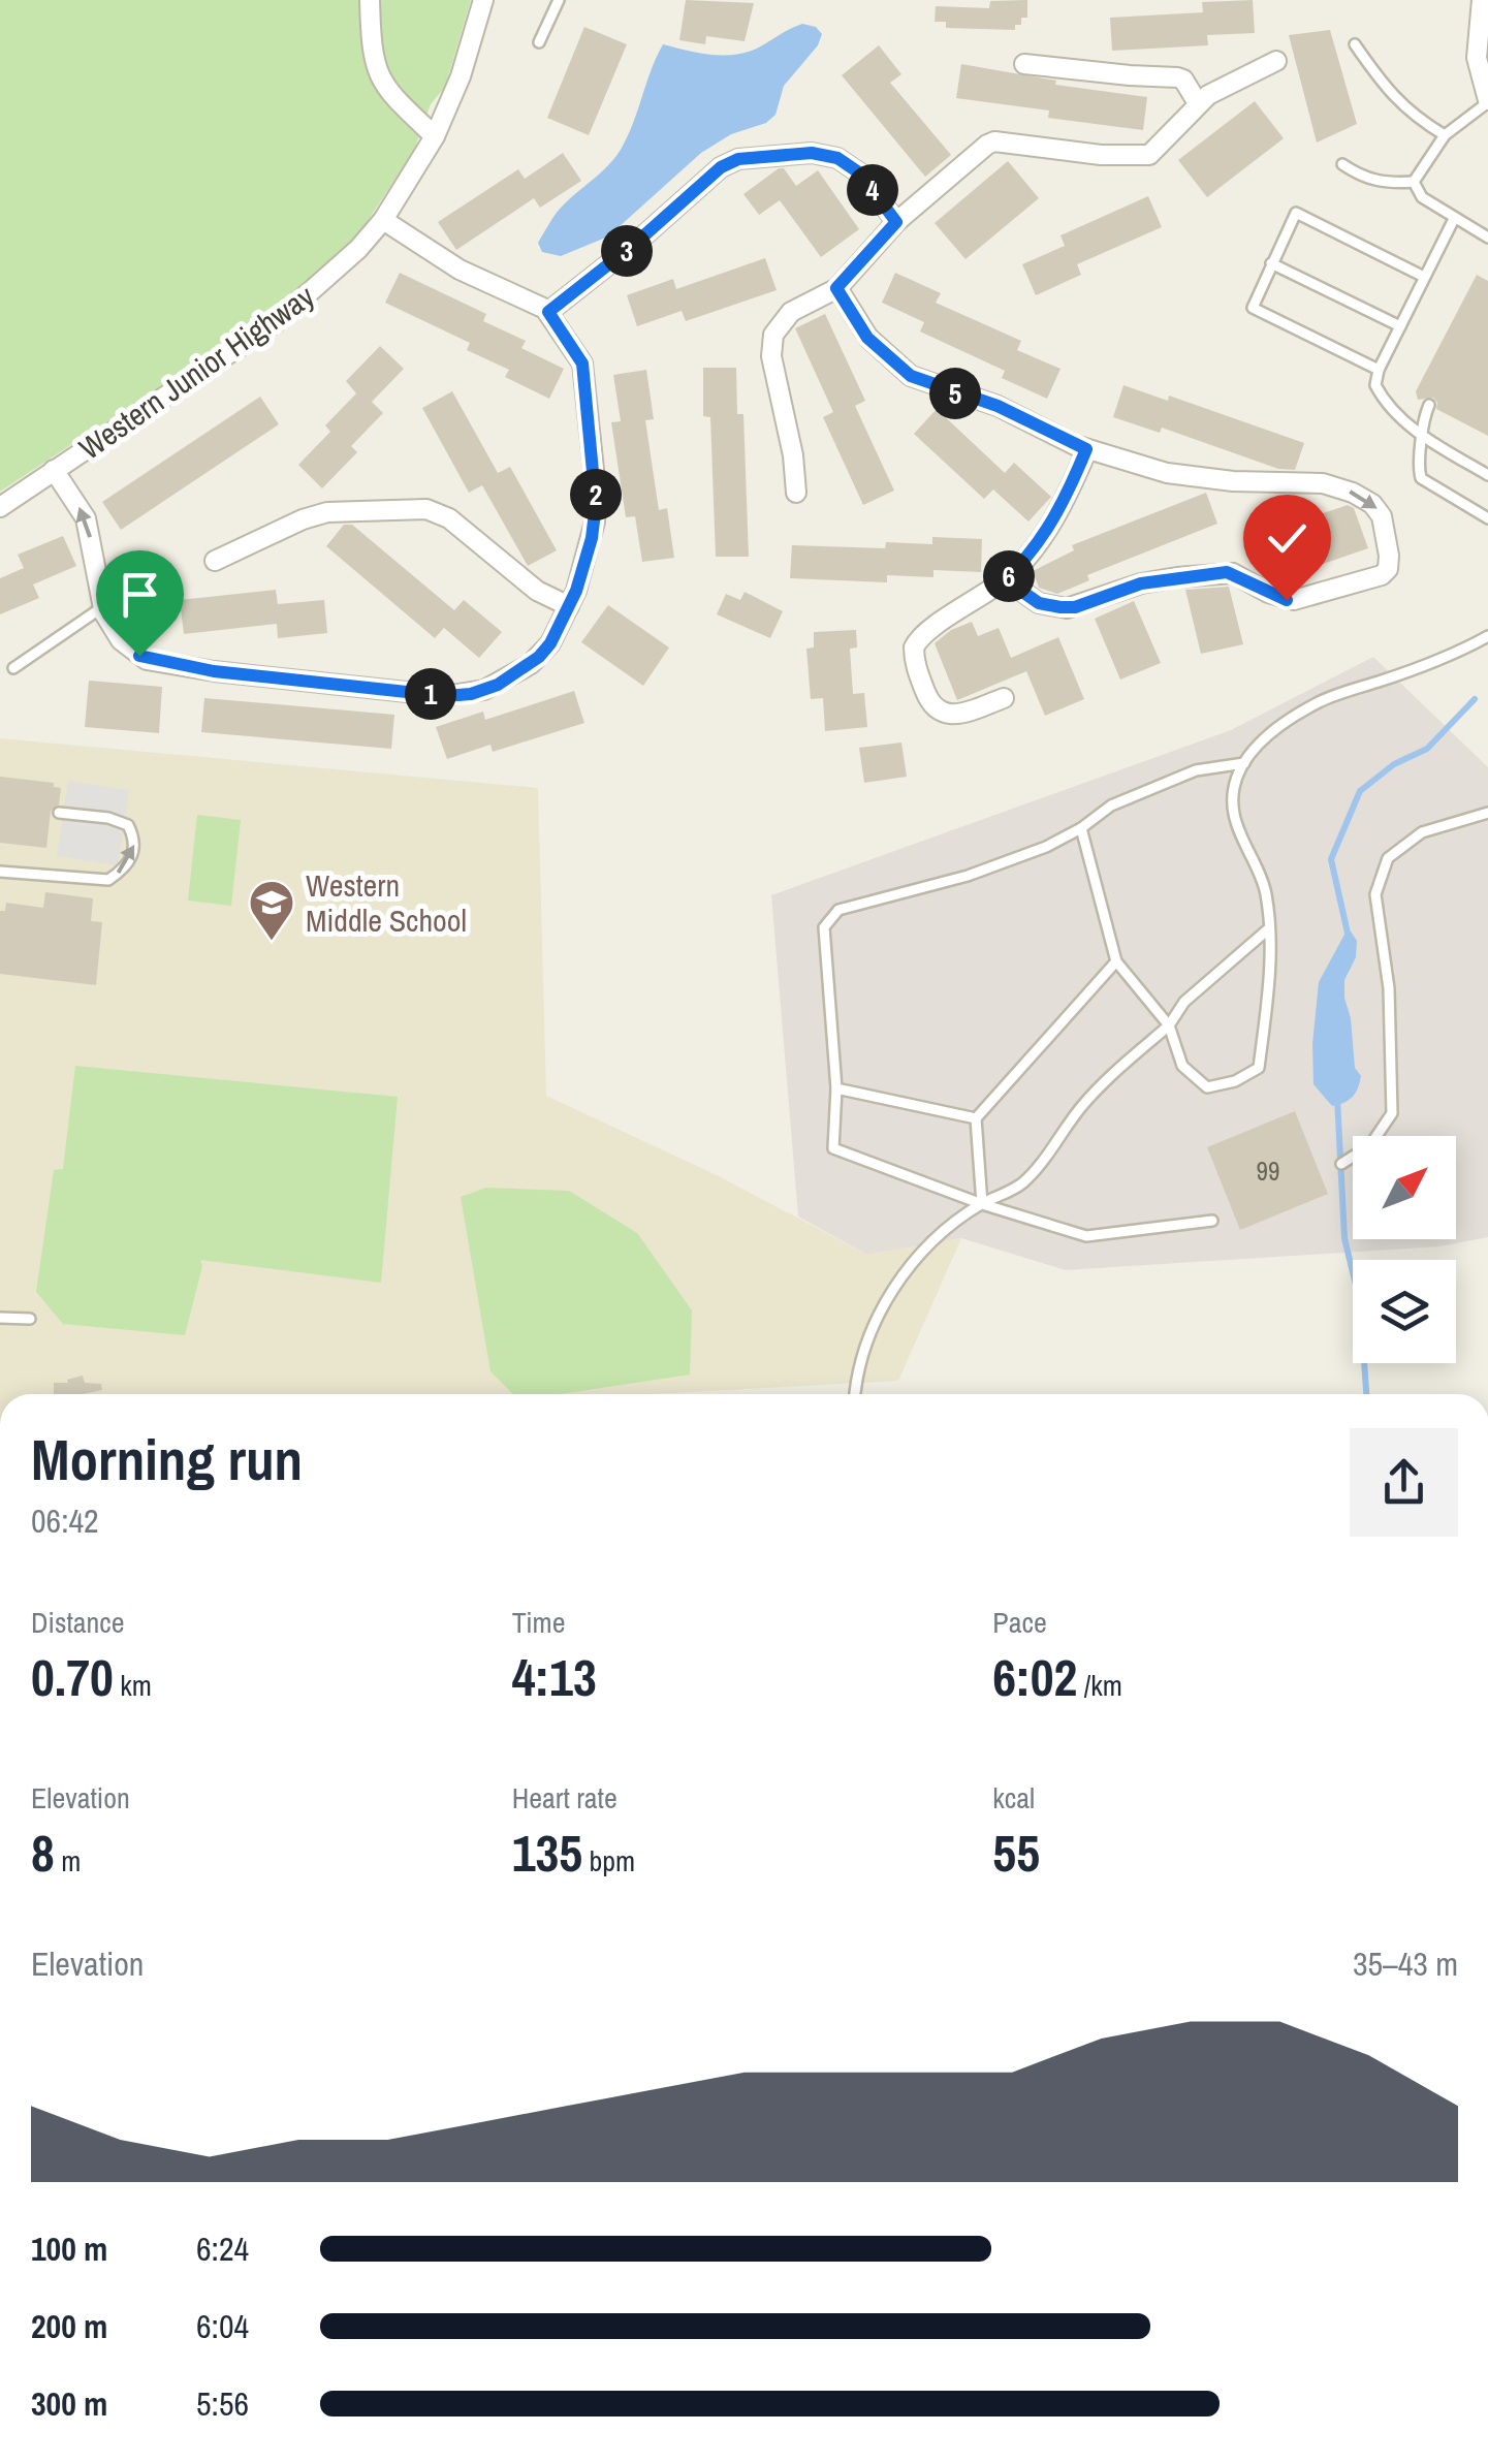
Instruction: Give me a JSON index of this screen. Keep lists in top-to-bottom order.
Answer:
{
  "streets": {
    "street": ["Western Junior Highway"]
  },
  "places": {
    "school or university": ["Western Middle School"]
  },
  "house_numbers": ["99"],
  "north": "top right",
  "page": {
    "pins": [
      "4",
      "3",
      "5",
      "2",
      "6",
      "1"
    ],
    "heading": ["Morning run", "06:42"],
    "stats": [
      ["Distance", "0.70 km"],
      ["Time", "4:13"],
      ["Pace", "6:02 /km"],
      ["Elevation", "8 m"],
      ["Heart rate", "135 bpm"],
      ["kcal", "55"]
    ],
    "chart": ["Elevation", "35–43 m"],
    "list": [
      {
        "name": "100 m",
        "note": "6:24"
      },
      {
        "name": "200 m",
        "note": "6:04"
      },
      {
        "name": "300 m",
        "note": "5:56"
      }
    ]
  }
}
